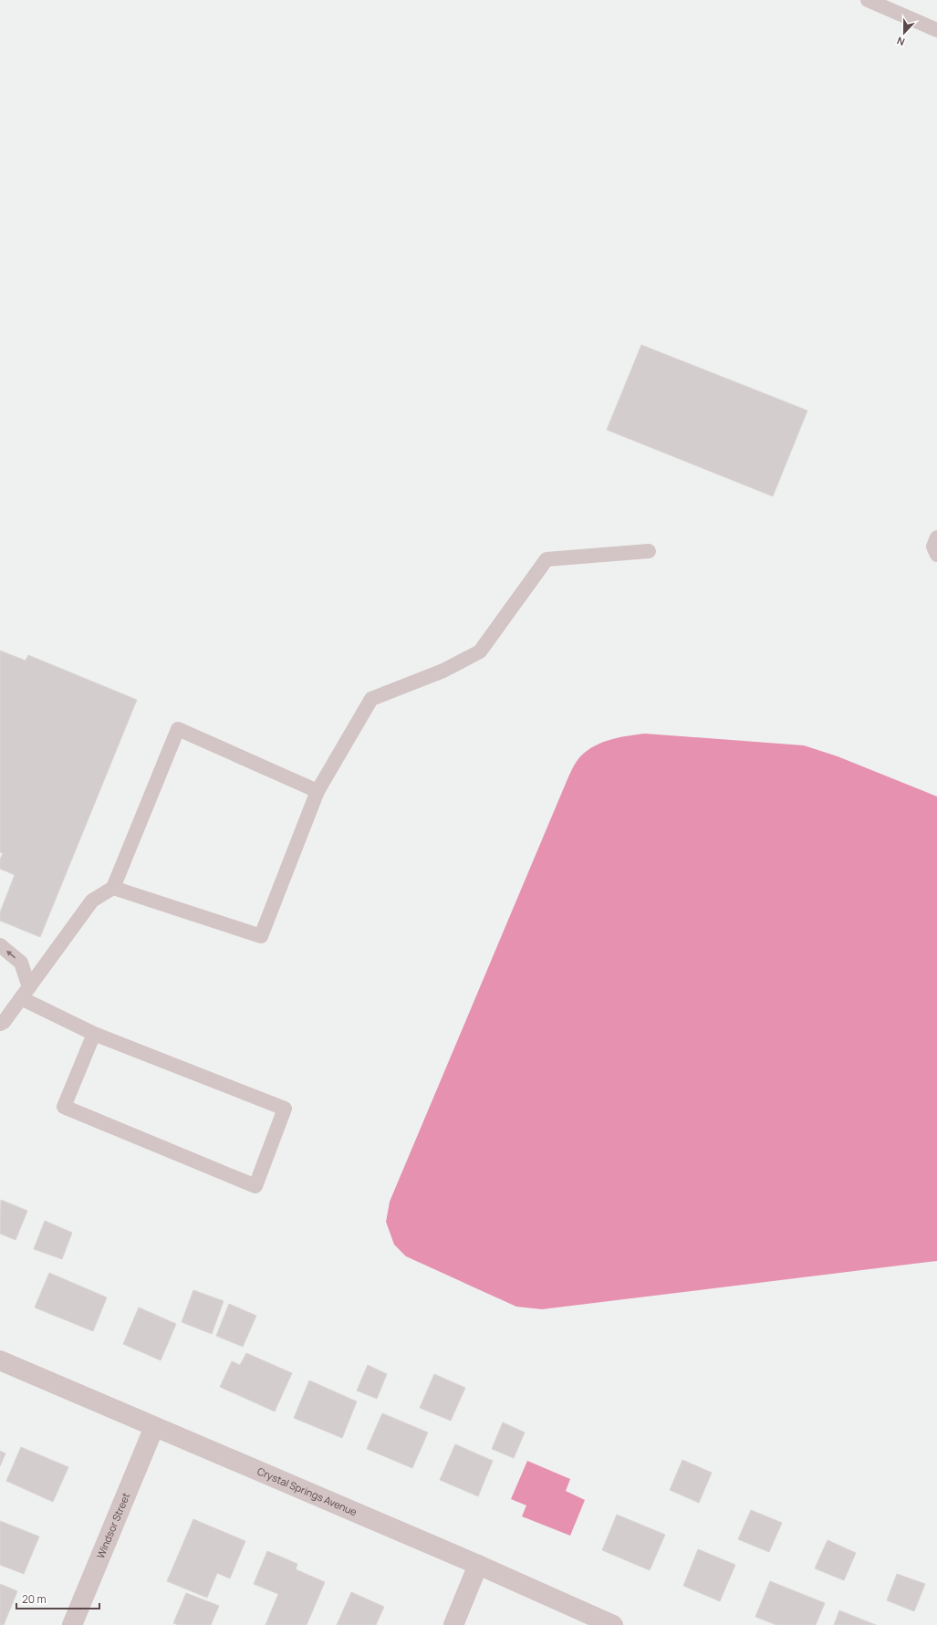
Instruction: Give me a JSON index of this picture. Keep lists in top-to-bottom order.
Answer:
{
  "streets": {
    "street": ["Crystal Springs Avenue", "Windsor Street"]
  },
  "crossings": [
    ["Crystal Springs Avenue", "Windsor Street"]
  ],
  "scale_bar": "20 m",
  "north": "bottom"
}
